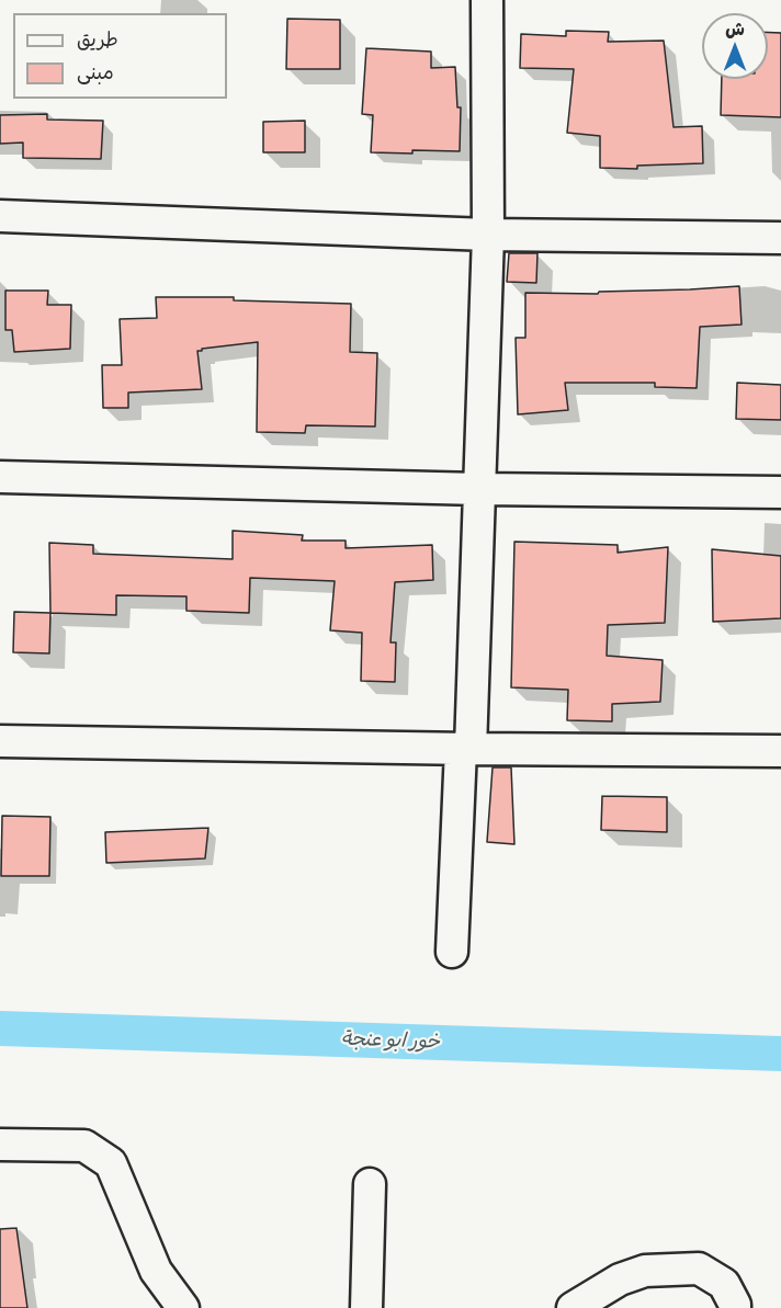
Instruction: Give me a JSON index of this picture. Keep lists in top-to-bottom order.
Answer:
{
  "water": ["خور ابو عنجة"],
  "legend": ["طريق", "مبنى"],
  "north": "top"
}
